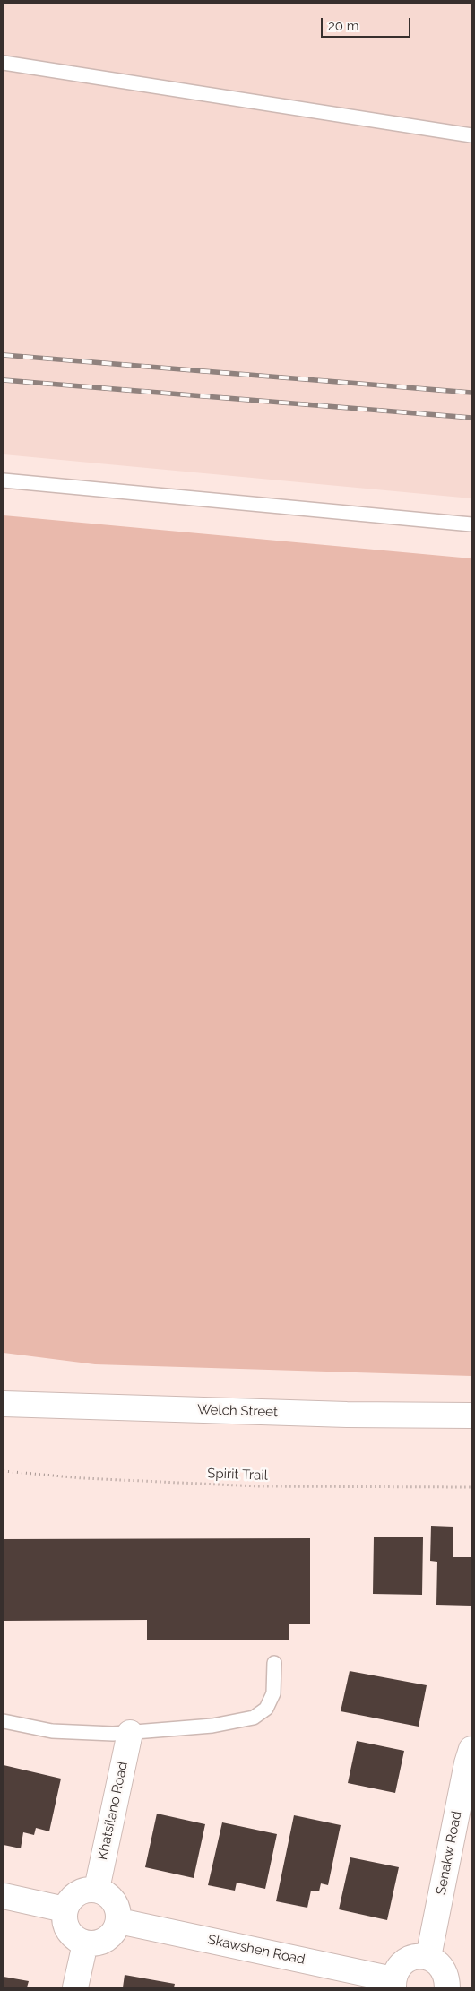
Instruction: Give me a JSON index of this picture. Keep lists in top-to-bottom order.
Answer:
{
  "streets": {
    "street": [
      "Welch Street",
      "Khatsilano Road",
      "Senakw Road",
      "Skawshen Road"
    ],
    "path": ["Spirit Trail"]
  },
  "crossings": [
    ["Khatsilano Road", "Skawshen Road"]
  ],
  "scale_bar": "20 m"
}
